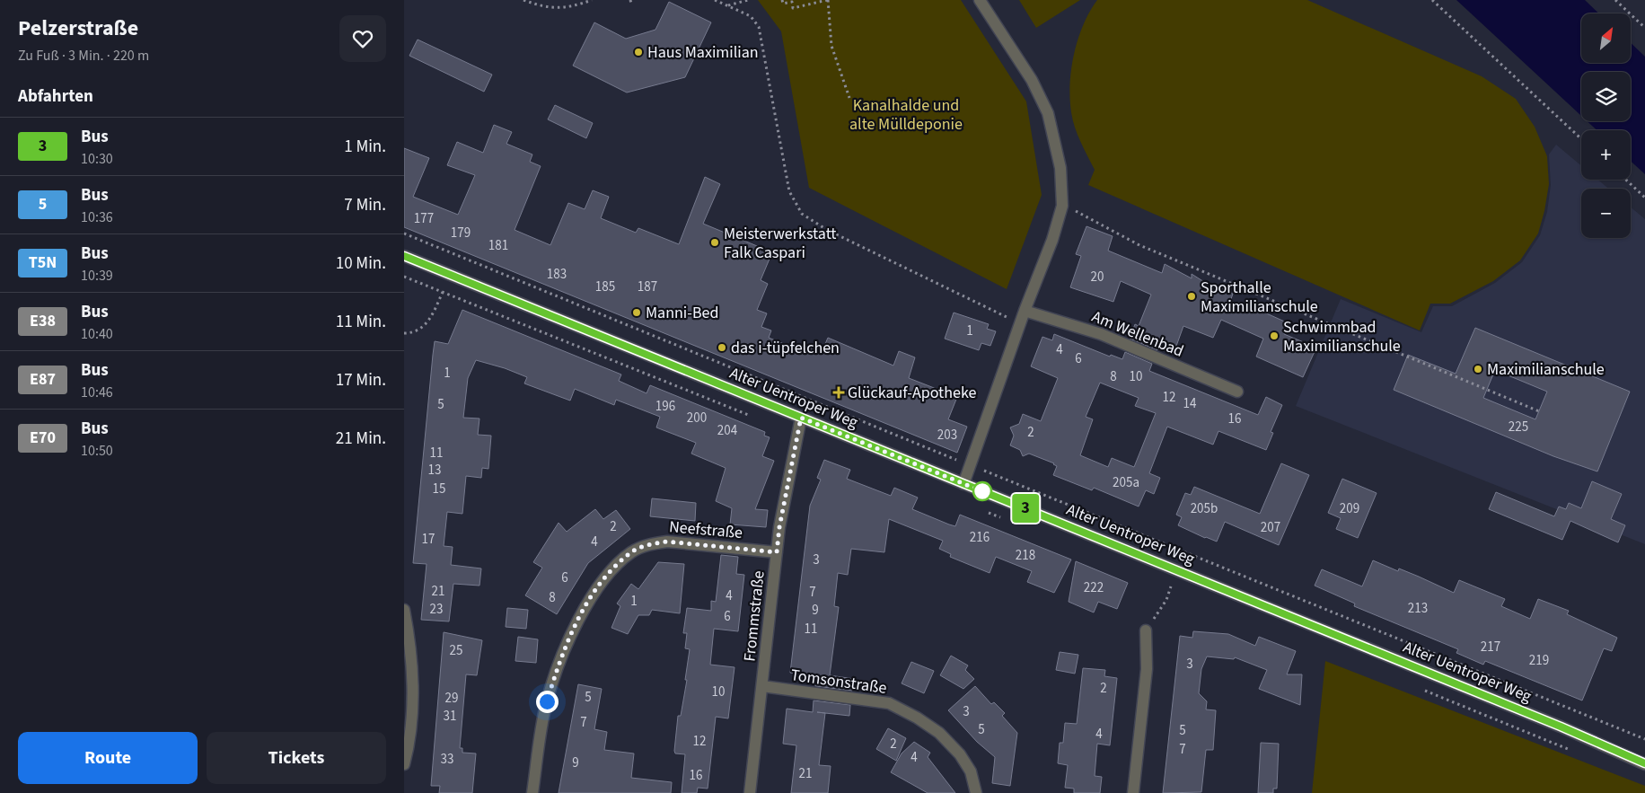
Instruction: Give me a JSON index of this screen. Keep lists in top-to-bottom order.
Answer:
{
  "streets": {
    "street": [
      "Am Wellenbad",
      "Alter Uentroper Weg",
      "Neefstraße",
      "Frommstraße",
      "Tomsonstraße"
    ]
  },
  "crossings": [
    ["Alter Uentroper Weg", "Frommstraße"],
    ["Neefstraße", "Frommstraße"],
    ["Frommstraße", "Tomsonstraße"]
  ],
  "parks": ["Kanalhalde und alte Mülldeponie"],
  "places": {
    "other": [
      "Haus Maximilian",
      "Meisterwerkstatt Falk Caspari",
      "Sporthalle Maximilianschule",
      "Manni-Bed",
      "Schwimmbad Maximilianschule",
      "das i-tüpfelchen",
      "Maximilianschule"
    ],
    "health": ["Glückauf-Apotheke"]
  },
  "lines": ["bus line 3"],
  "house_numbers": [
    "177",
    "179",
    "181",
    "183",
    "20",
    "185",
    "187",
    "1",
    "4",
    "6",
    "1",
    "8",
    "10",
    "12",
    "14",
    "5",
    "196",
    "200",
    "16",
    "225",
    "204",
    "2",
    "203",
    "11",
    "13",
    "205a",
    "15",
    "205b",
    "209",
    "2",
    "207",
    "216",
    "17",
    "4",
    "218",
    "3",
    "6",
    "222",
    "21",
    "7",
    "4",
    "8",
    "1",
    "213",
    "23",
    "9",
    "6",
    "11",
    "217",
    "25",
    "219",
    "3",
    "2",
    "10",
    "5",
    "29",
    "3",
    "31",
    "7",
    "5",
    "5",
    "4",
    "12",
    "2",
    "7",
    "4",
    "33",
    "9",
    "21",
    "16"
  ],
  "north": "top right",
  "page": {
    "heading": [
      ["Pelzerstraße", "Zu Fuß · 3 Min. · 220 m"],
      "Abfahrten"
    ],
    "on_map": "3",
    "map_buttons": ["+", "−"],
    "list": [
      {
        "mark": "3",
        "name": "Bus",
        "note": "10:30",
        "value": "1 Min."
      },
      {
        "mark": "5",
        "name": "Bus",
        "note": "10:36",
        "value": "7 Min."
      },
      {
        "mark": "T5N",
        "name": "Bus",
        "note": "10:39",
        "value": "10 Min."
      },
      {
        "mark": "E38",
        "name": "Bus",
        "note": "10:40",
        "value": "11 Min."
      },
      {
        "mark": "E87",
        "name": "Bus",
        "note": "10:46",
        "value": "17 Min."
      },
      {
        "mark": "E70",
        "name": "Bus",
        "note": "10:50",
        "value": "21 Min."
      }
    ],
    "buttons": ["Route", "Tickets"]
  }
}
